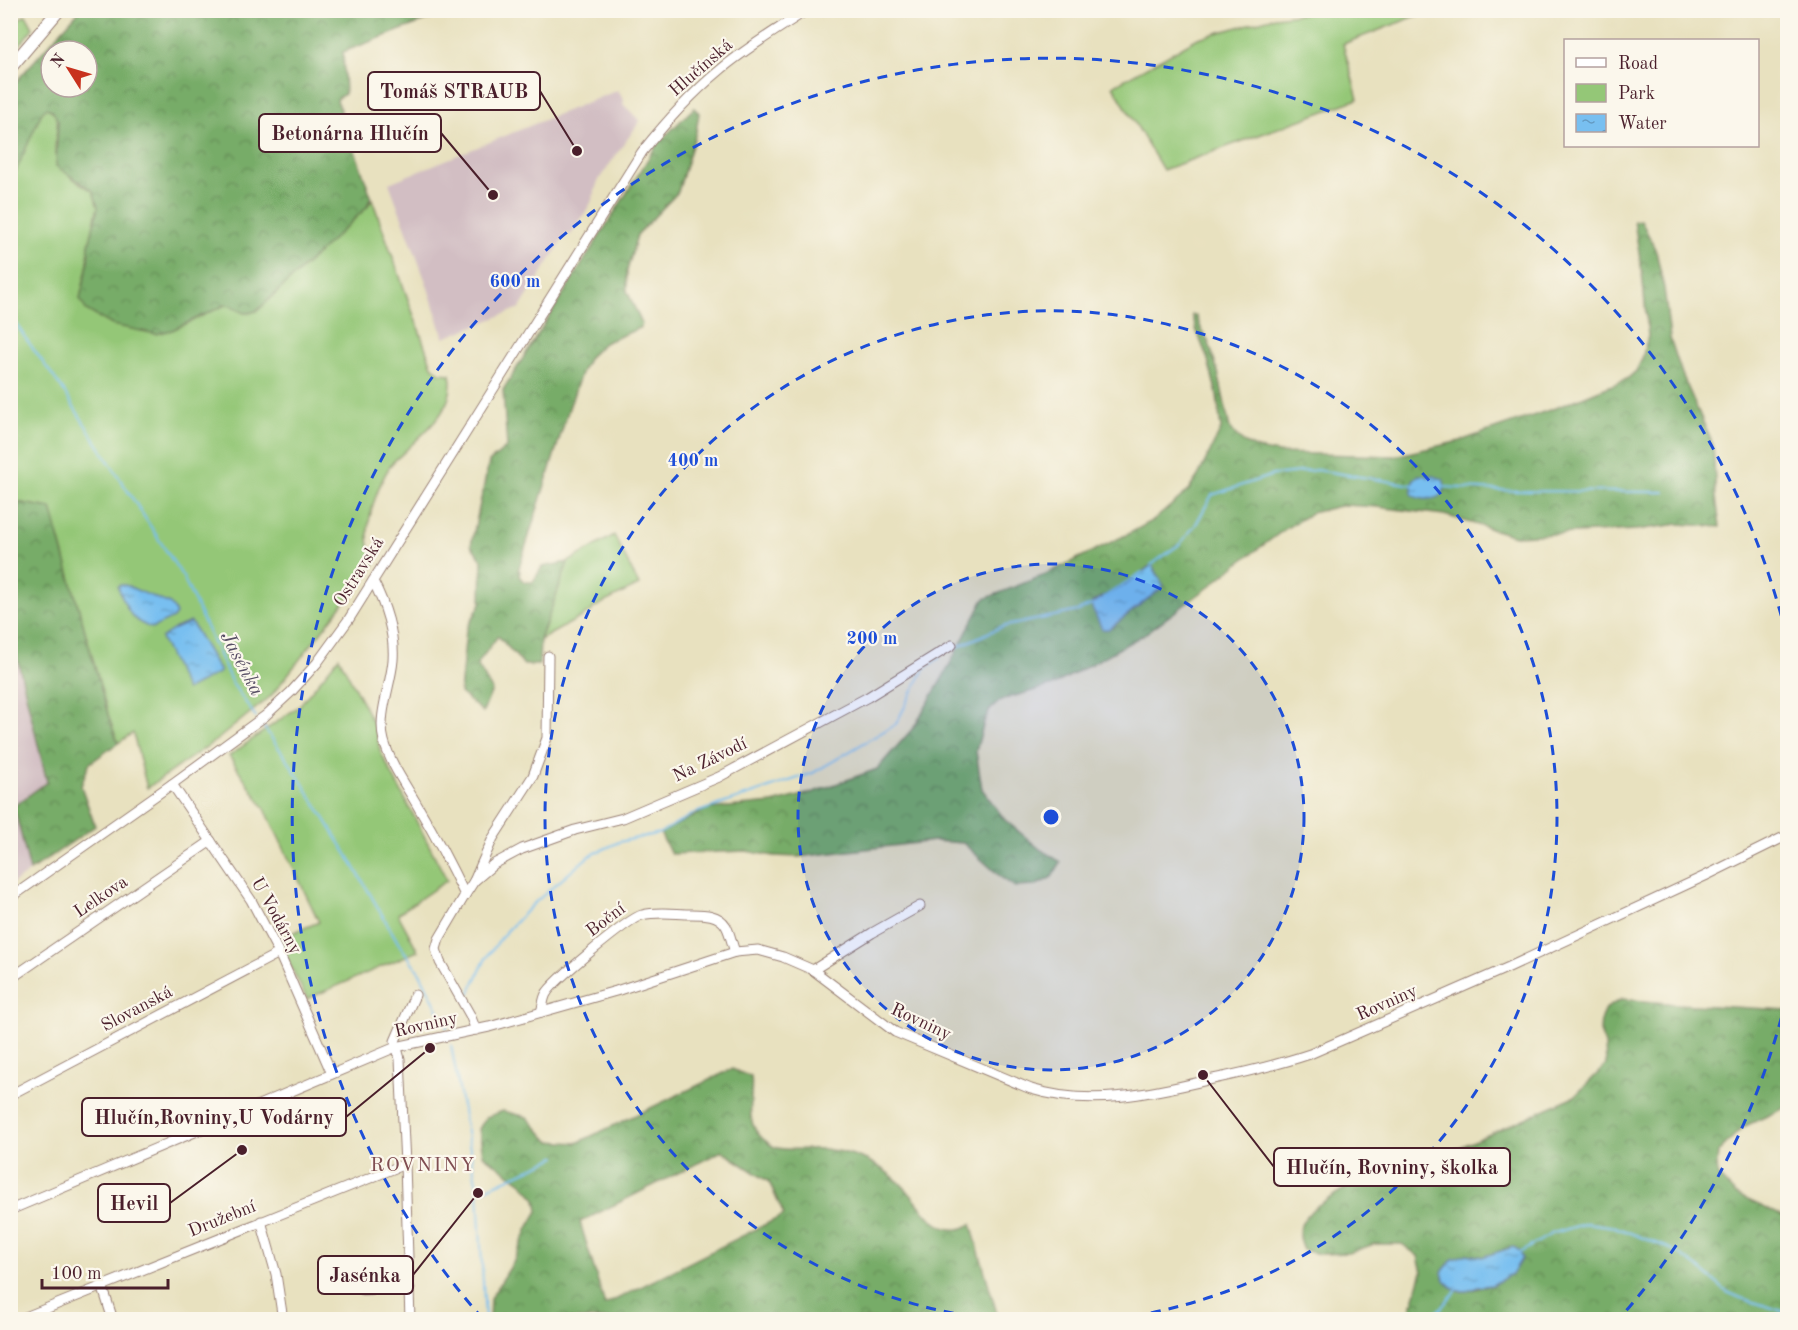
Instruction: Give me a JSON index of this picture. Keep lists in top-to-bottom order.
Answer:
{
  "streets": {
    "street": [
      "Hlučínská",
      "Ostravská",
      "Na Závodí",
      "Lelkova",
      "U Vodárny",
      "Boční",
      "Rovniny",
      "Slovanská",
      "Družební"
    ]
  },
  "crossings": [
    ["Hlučínská", "Ostravská"],
    ["Ostravská", "U Vodárny"],
    ["Na Závodí", "Rovniny"],
    ["Lelkova", "U Vodárny"],
    ["U Vodárny", "Rovniny"],
    ["U Vodárny", "Slovanská"],
    ["Boční", "Rovniny"]
  ],
  "districts": ["ROVNINY"],
  "water": ["Jasénka"],
  "places": [
    "Tomáš STRAUB",
    "Betonárna Hlučín",
    "Hlučín,Rovniny,U Vodárny",
    "Hlučín, Rovniny, školka",
    "Hevil",
    "Jasénka"
  ],
  "legend": ["Road", "Park", "Water"],
  "scale_bar": "100 m",
  "north": "top left",
  "rings": ["600 m", "400 m", "200 m"]
}
